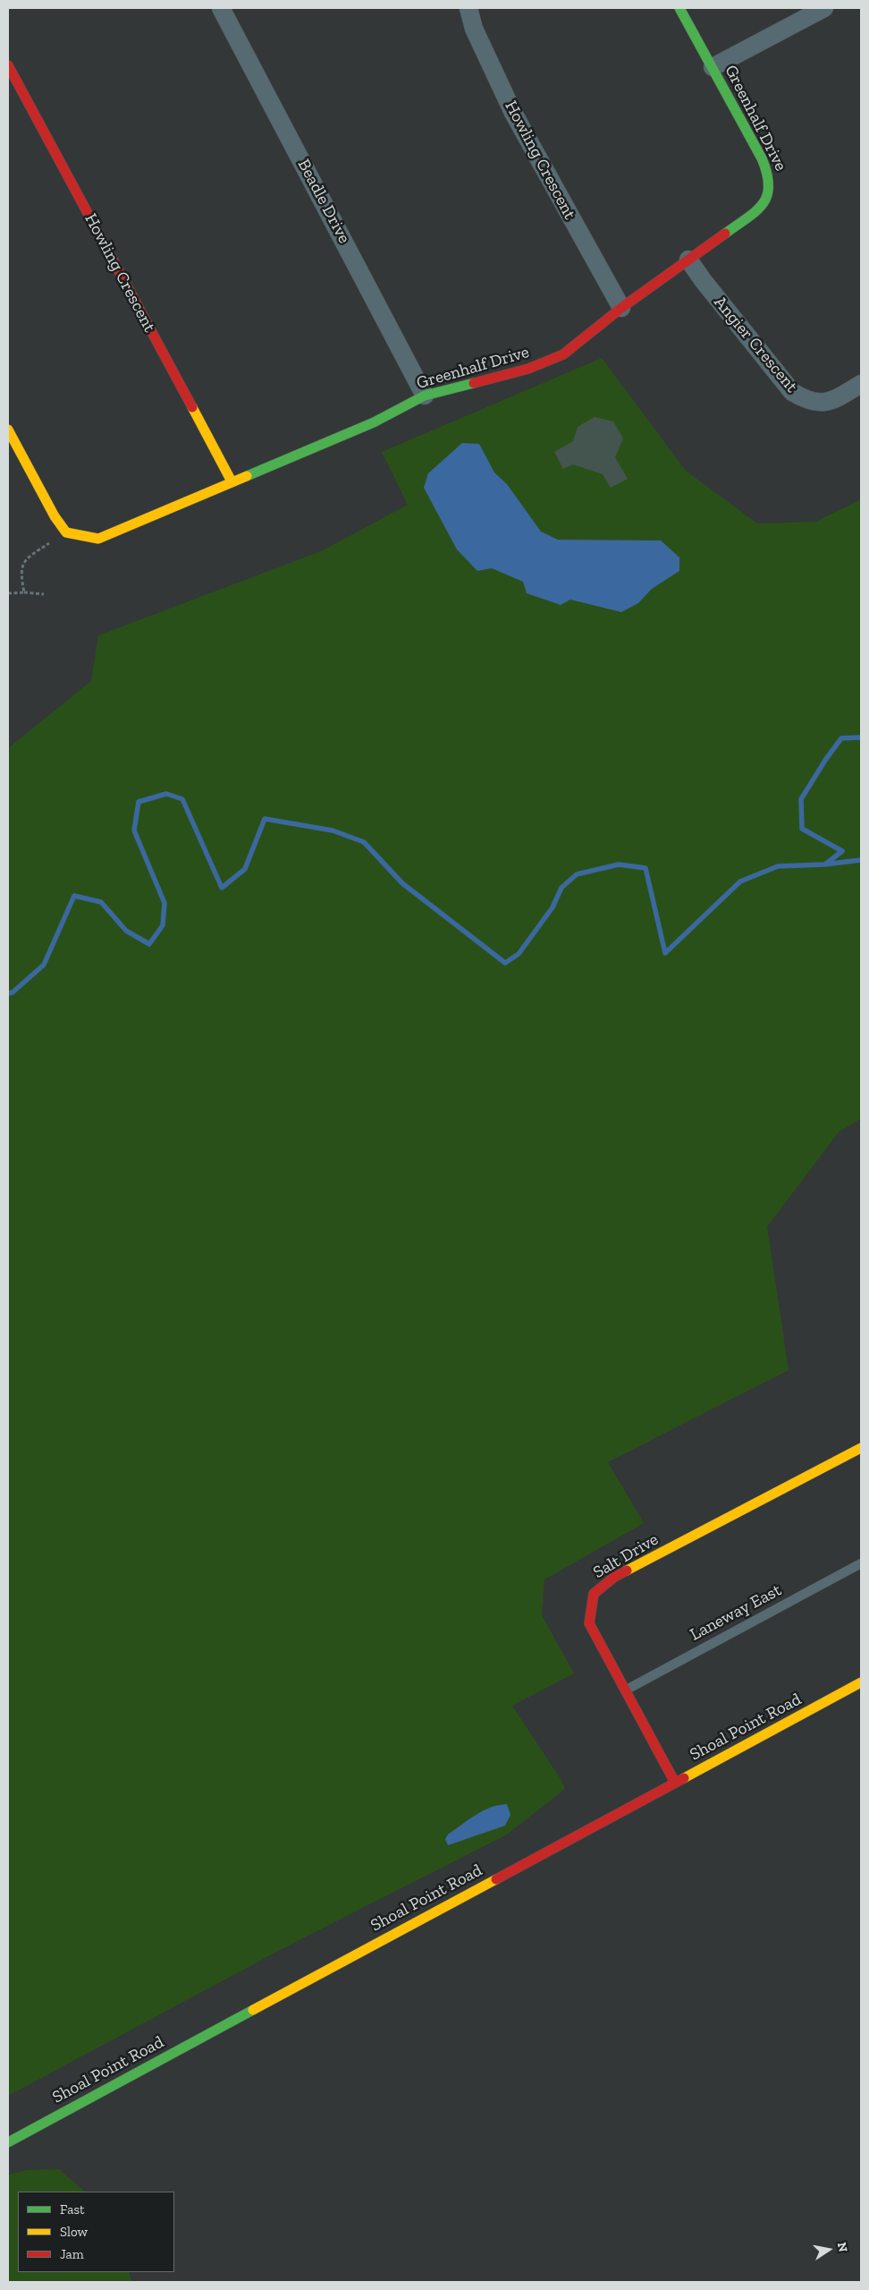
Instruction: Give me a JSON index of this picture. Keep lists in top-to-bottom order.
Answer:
{
  "streets": {
    "street": [
      "Greenhalf Drive",
      "Howling Crescent",
      "Beadle Drive",
      "Angier Crescent",
      "Salt Drive",
      "Shoal Point Road"
    ],
    "lane": ["Laneway East"]
  },
  "crossings": [
    ["Greenhalf Drive", "Howling Crescent"],
    ["Greenhalf Drive", "Beadle Drive"],
    ["Greenhalf Drive", "Angier Crescent"],
    ["Salt Drive", "Laneway East"],
    ["Salt Drive", "Shoal Point Road"]
  ],
  "legend": ["Fast", "Slow", "Jam"],
  "north": "right"
}
